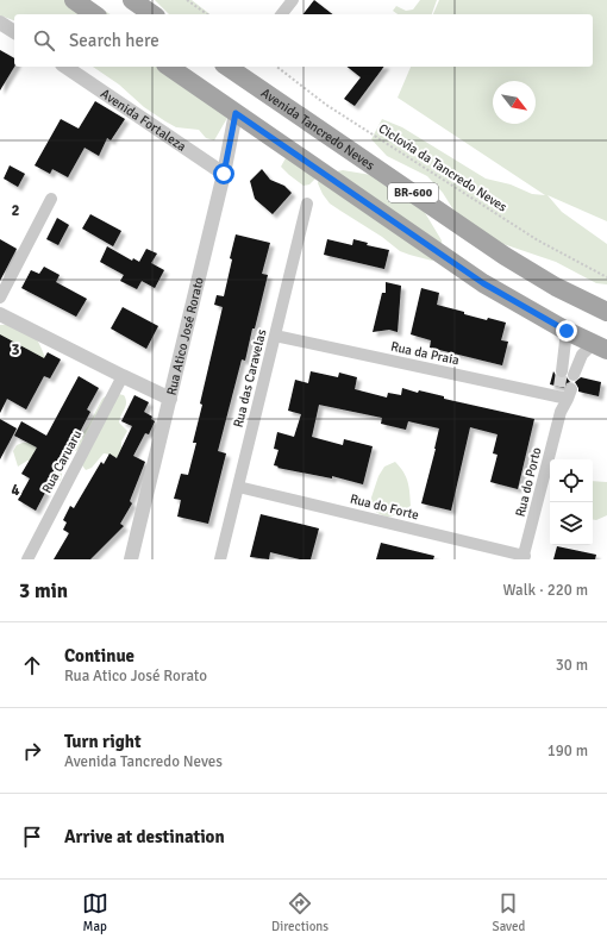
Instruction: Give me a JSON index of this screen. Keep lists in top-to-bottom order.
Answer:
{
  "streets": {
    "main road": ["Avenida Tancredo Neves", "BR-600"],
    "street": [
      "Avenida Fortaleza",
      "Rua Atico José Rorato",
      "Rua da Praia",
      "Rua das Caravelas",
      "Rua Caruaru",
      "Rua do Porto",
      "Rua do Forte"
    ],
    "path": ["Ciclovia da Tancredo Neves"]
  },
  "crossings": [
    ["Avenida Fortaleza", "Rua Atico José Rorato"],
    ["BR-600", "Rua Atico José Rorato"],
    ["Rua da Praia", "Rua das Caravelas"],
    ["Rua da Praia", "Rua do Porto"],
    ["Rua das Caravelas", "Rua do Forte"],
    ["Rua do Porto", "Rua do Forte"]
  ],
  "north": "bottom right",
  "page": {
    "search": "Search here",
    "heading": ["3 min", "Walk · 220 m"],
    "list": [
      ["Continue", "Rua Atico José Rorato", "30 m"],
      ["Turn right", "Avenida Tancredo Neves", "190 m"],
      "Arrive at destination"
    ],
    "nav": ["Map", "Directions", "Saved"]
  },
  "grid": {
    "rows": ["2", "3", "4"]
  }
}
